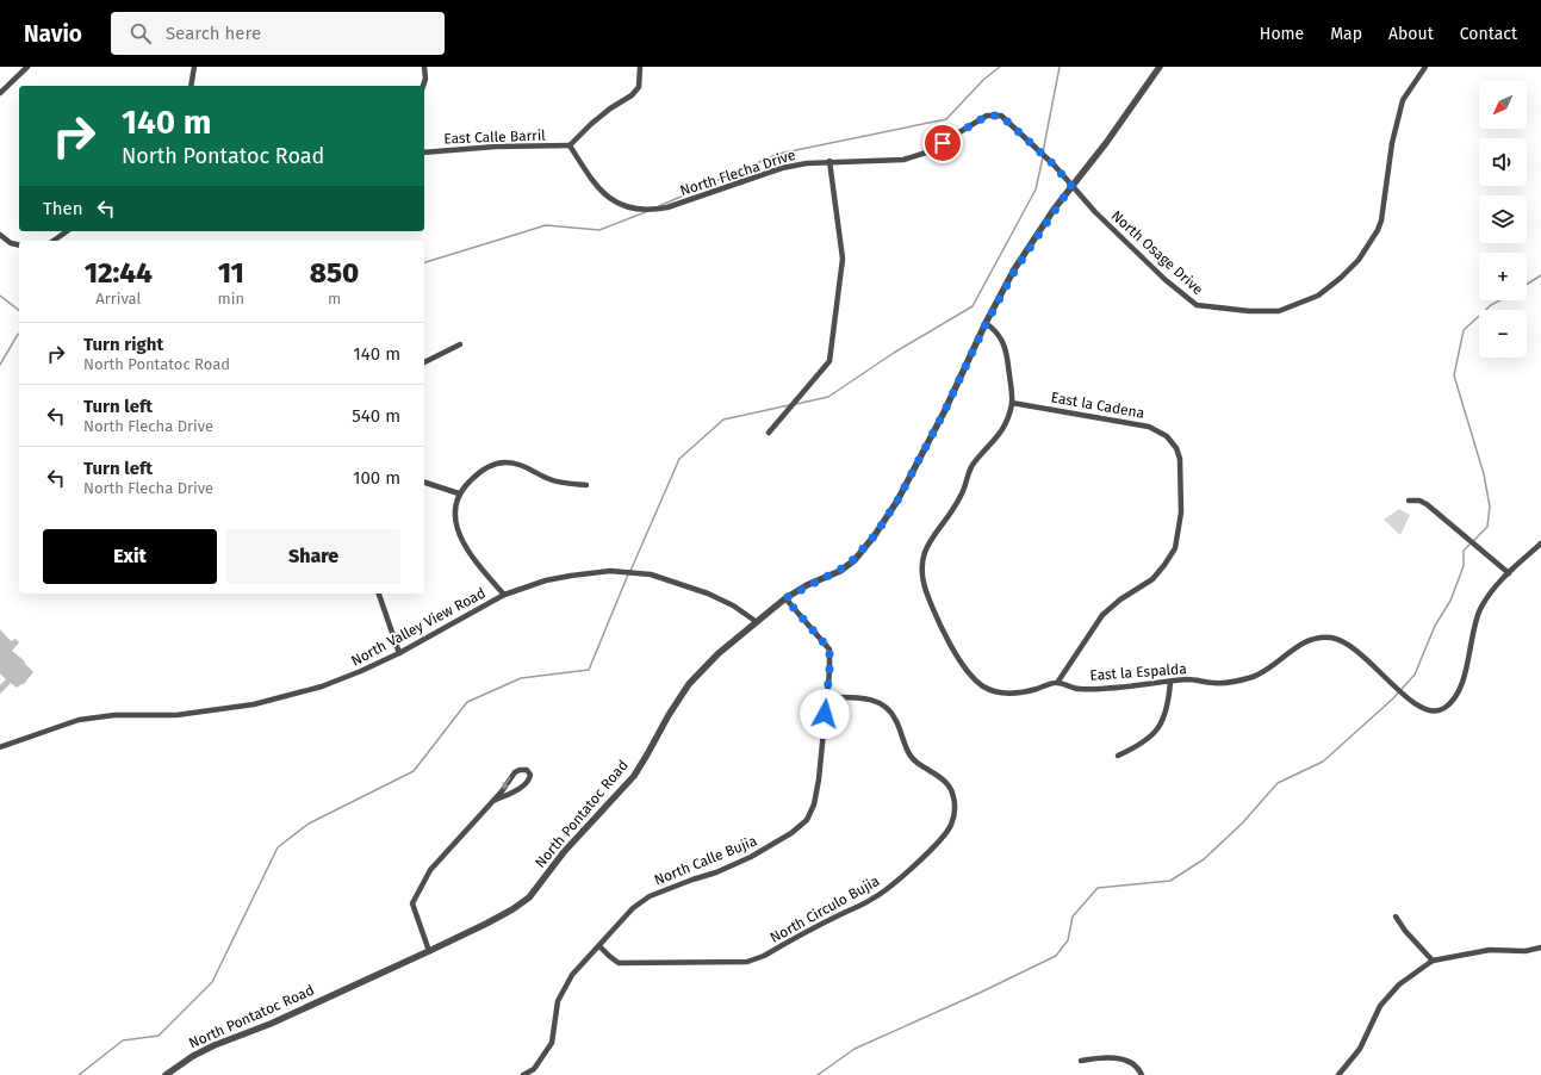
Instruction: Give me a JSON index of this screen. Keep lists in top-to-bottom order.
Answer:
{
  "streets": {
    "street": [
      "East Calle Barril",
      "North Flecha Drive",
      "North Osage Drive",
      "East la Cadena",
      "North Valley View Road",
      "East la Espalda",
      "North Pontatoc Road",
      "North Calle Bujia",
      "North Circulo Bujia"
    ]
  },
  "crossings": [
    ["East Calle Barril", "North Flecha Drive"],
    ["North Flecha Drive", "North Osage Drive"],
    ["North Flecha Drive", "North Pontatoc Road"],
    ["North Osage Drive", "North Pontatoc Road"],
    ["East la Cadena", "East la Espalda"],
    ["North Valley View Road", "North Pontatoc Road"],
    ["North Pontatoc Road", "North Calle Bujia"],
    ["North Calle Bujia", "North Circulo Bujia"]
  ],
  "north": "bottom left",
  "page": {
    "header": "Navio",
    "search": "Search here",
    "nav": [
      "Home",
      "Map",
      "About",
      "Contact"
    ],
    "map_buttons": ["+", "−"],
    "turn": ["140 m", "North Pontatoc Road"],
    "then": "Then",
    "eta": [
      "12:44",
      "Arrival",
      "11",
      "min",
      "850",
      "m"
    ],
    "list": [
      {
        "name": "Turn right",
        "note": "North Pontatoc Road",
        "value": "140 m"
      },
      {
        "name": "Turn left",
        "note": "North Flecha Drive",
        "value": "540 m"
      },
      {
        "name": "Turn left",
        "note": "North Flecha Drive",
        "value": "100 m"
      }
    ],
    "buttons": ["Exit", "Share"]
  }
}
